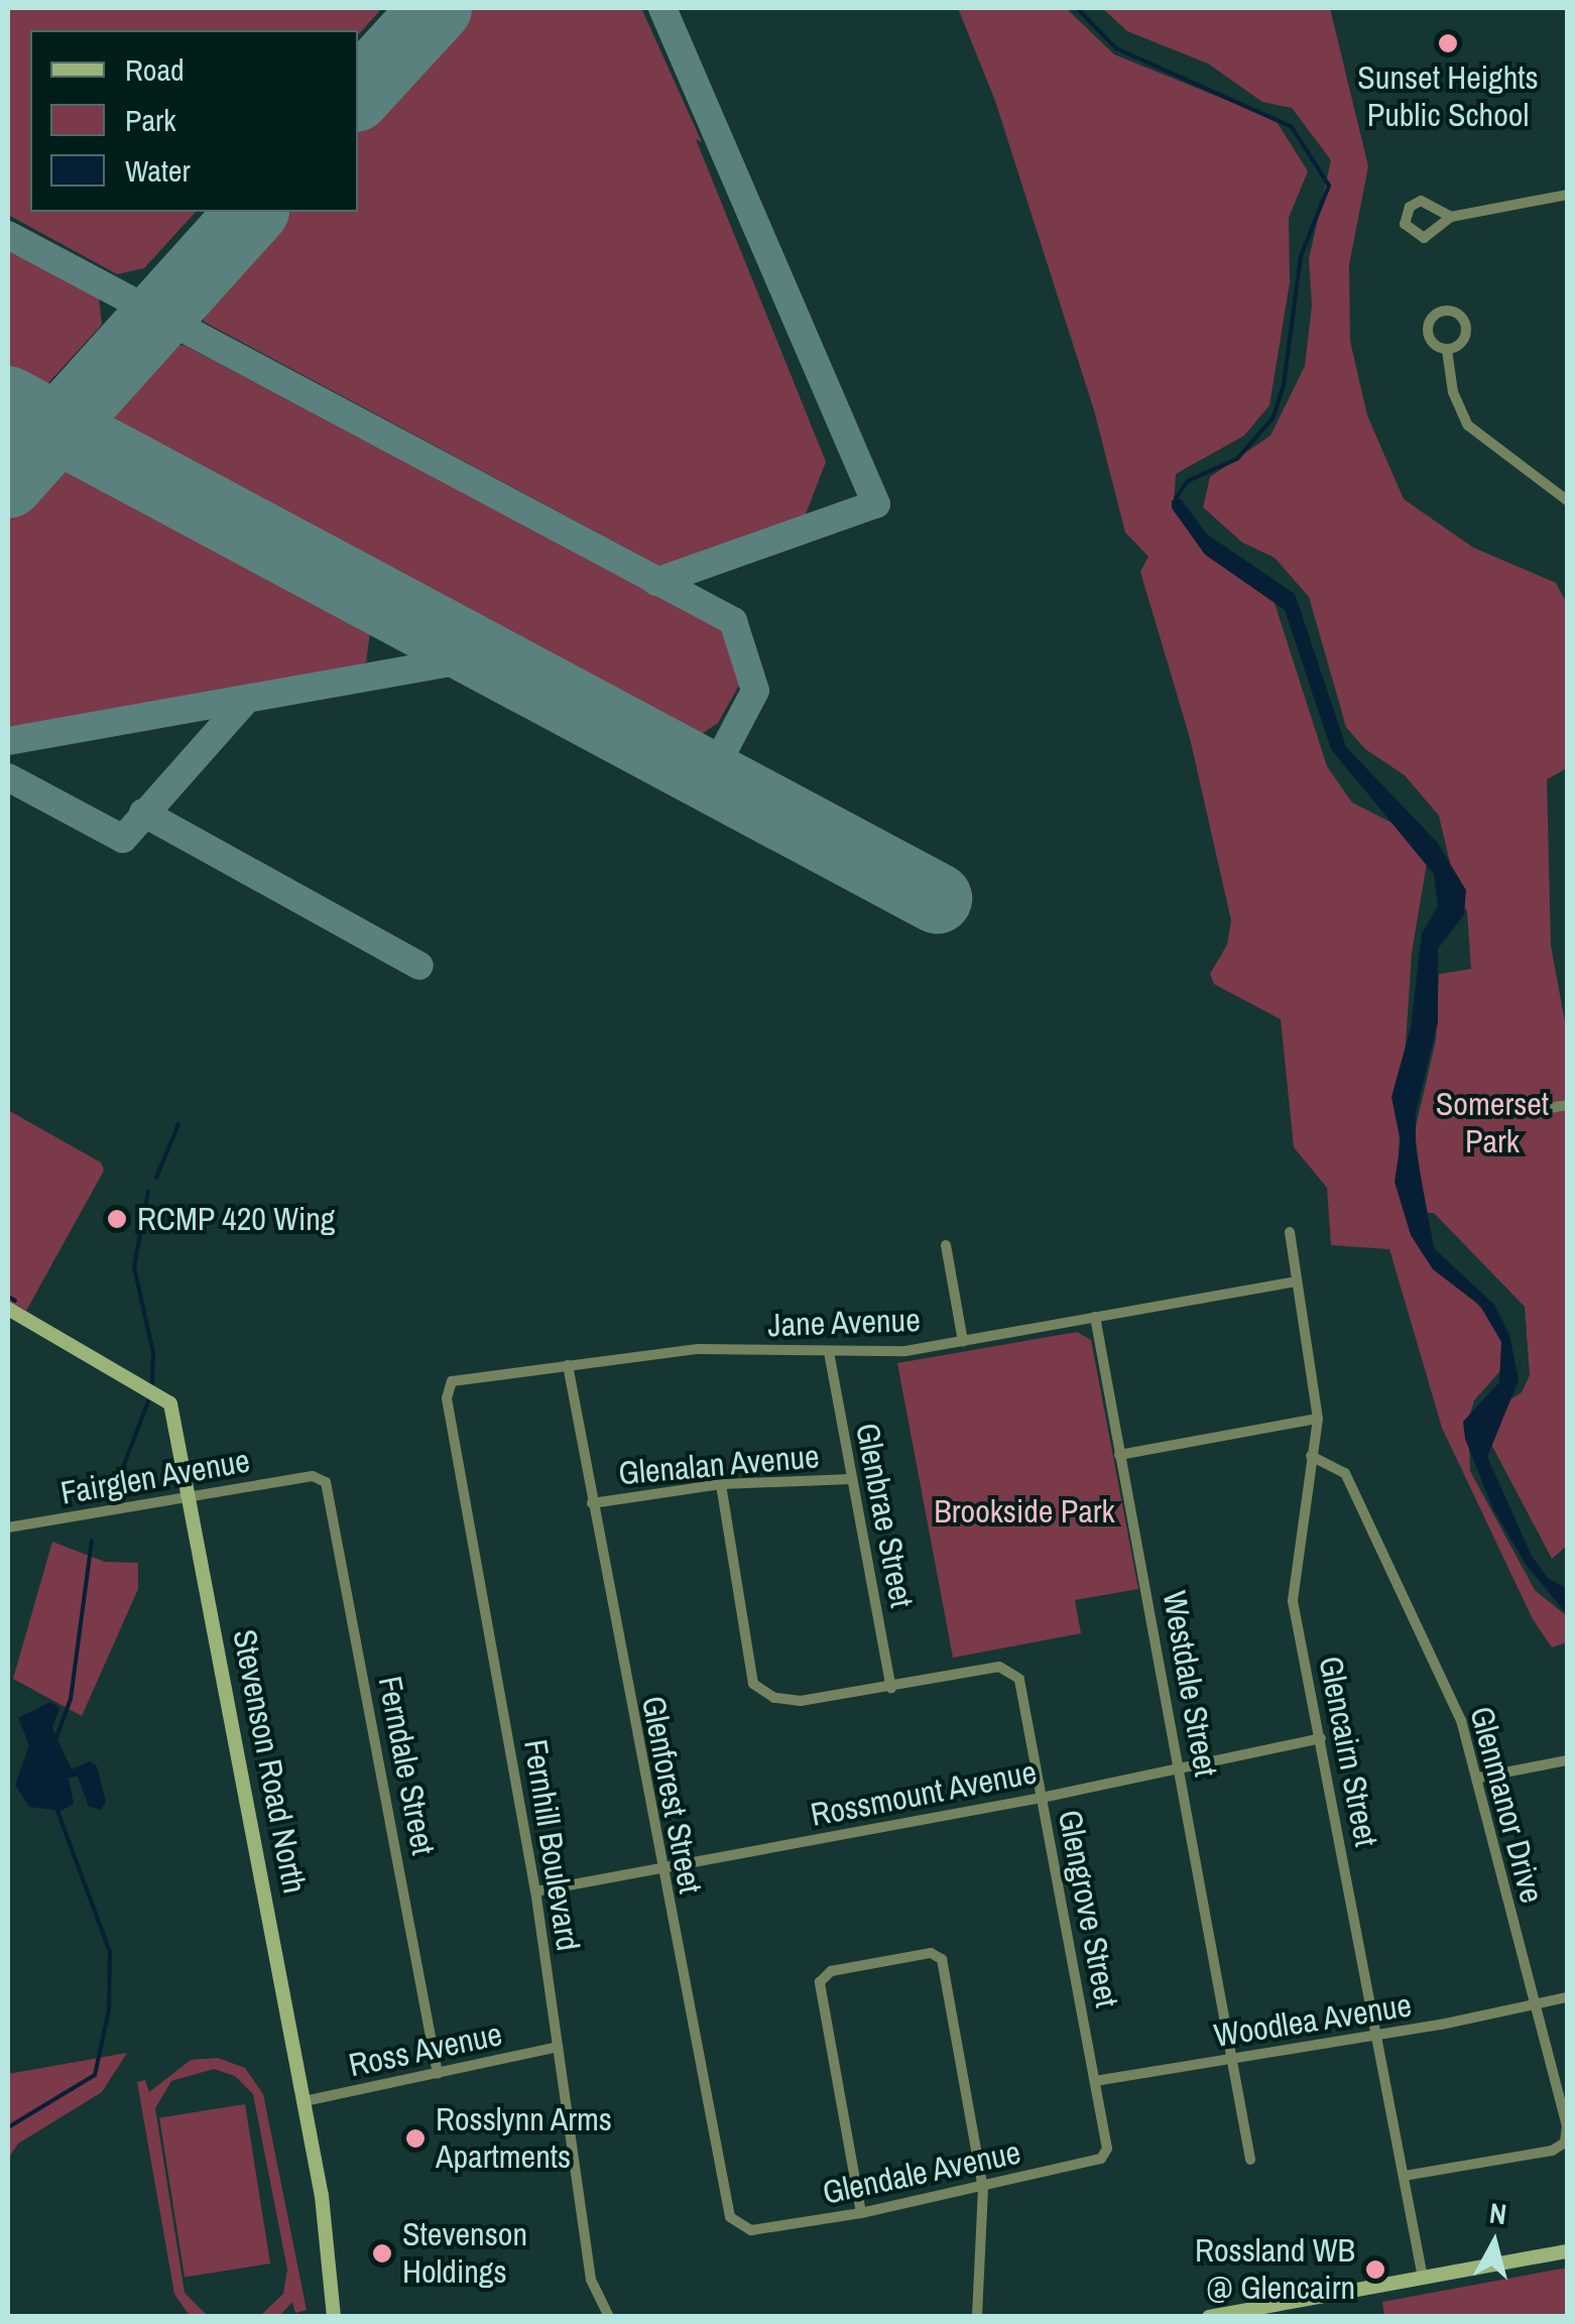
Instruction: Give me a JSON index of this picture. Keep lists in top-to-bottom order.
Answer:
{
  "streets": {
    "street": [
      "Jane Avenue",
      "Glenalan Avenue",
      "Fairglen Avenue",
      "Glenbrae Street",
      "Westdale Street",
      "Glencairn Street",
      "Stevenson Road North",
      "Ferndale Street",
      "Rossmount Avenue",
      "Glenforest Street",
      "Glenmanor Drive",
      "Fernhill Boulevard",
      "Glengrove Street",
      "Woodlea Avenue",
      "Ross Avenue",
      "Glendale Avenue"
    ]
  },
  "crossings": [
    ["Jane Avenue", "Glenbrae Street"],
    ["Jane Avenue", "Westdale Street"],
    ["Jane Avenue", "Glencairn Street"],
    ["Jane Avenue", "Glenforest Street"],
    ["Jane Avenue", "Fernhill Boulevard"],
    ["Glenalan Avenue", "Glenbrae Street"],
    ["Glenalan Avenue", "Glenforest Street"],
    ["Fairglen Avenue", "Stevenson Road North"],
    ["Fairglen Avenue", "Ferndale Street"],
    ["Glenbrae Street", "Glengrove Street"],
    ["Westdale Street", "Rossmount Avenue"],
    ["Westdale Street", "Woodlea Avenue"],
    ["Glencairn Street", "Rossmount Avenue"],
    ["Glencairn Street", "Glenmanor Drive"],
    ["Glencairn Street", "Woodlea Avenue"],
    ["Stevenson Road North", "Ross Avenue"],
    ["Ferndale Street", "Ross Avenue"],
    ["Rossmount Avenue", "Glenforest Street"],
    ["Rossmount Avenue", "Fernhill Boulevard"],
    ["Rossmount Avenue", "Glengrove Street"],
    ["Glenforest Street", "Glendale Avenue"],
    ["Glenmanor Drive", "Woodlea Avenue"],
    ["Fernhill Boulevard", "Ross Avenue"],
    ["Glengrove Street", "Woodlea Avenue"],
    ["Glengrove Street", "Glendale Avenue"]
  ],
  "parks": ["Somerset Park", "Brookside Park"],
  "places": [
    "Sunset Heights Public School",
    "RCMP 420 Wing",
    "Rosslynn Arms Apartments",
    "Stevenson Holdings",
    "Rossland WB @ Glencairn"
  ],
  "legend": ["Road", "Park", "Water"],
  "north": "top"
}
